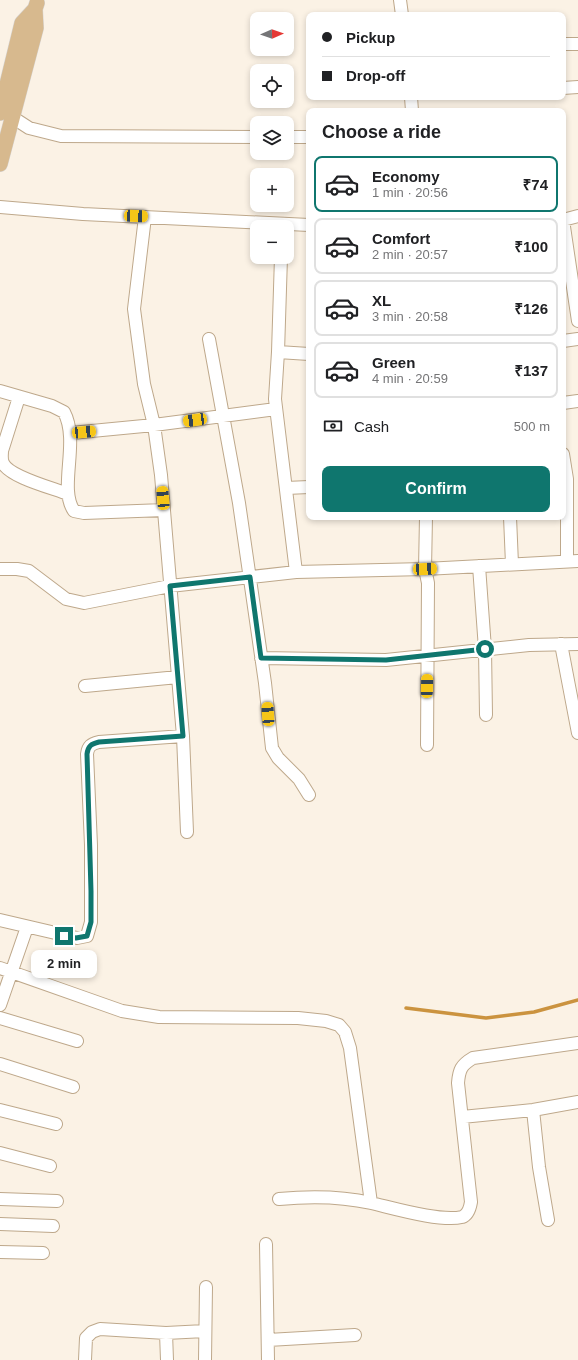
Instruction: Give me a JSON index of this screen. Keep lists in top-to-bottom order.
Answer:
{
  "north": "right",
  "page": {
    "map_buttons": ["+", "−"],
    "banner": ["Pickup", "Drop-off"],
    "heading": "Choose a ride",
    "list": [
      {
        "name": "Economy",
        "note": "1 min · 20:56",
        "value": "₹74"
      },
      {
        "name": "Comfort",
        "note": "2 min · 20:57",
        "value": "₹100"
      },
      {
        "name": "XL",
        "note": "3 min · 20:58",
        "value": "₹126"
      },
      {
        "name": "Green",
        "note": "4 min · 20:59",
        "value": "₹137"
      }
    ],
    "pay": ["Cash", "500 m"],
    "buttons": "Confirm",
    "bubble": "2 min"
  }
}
